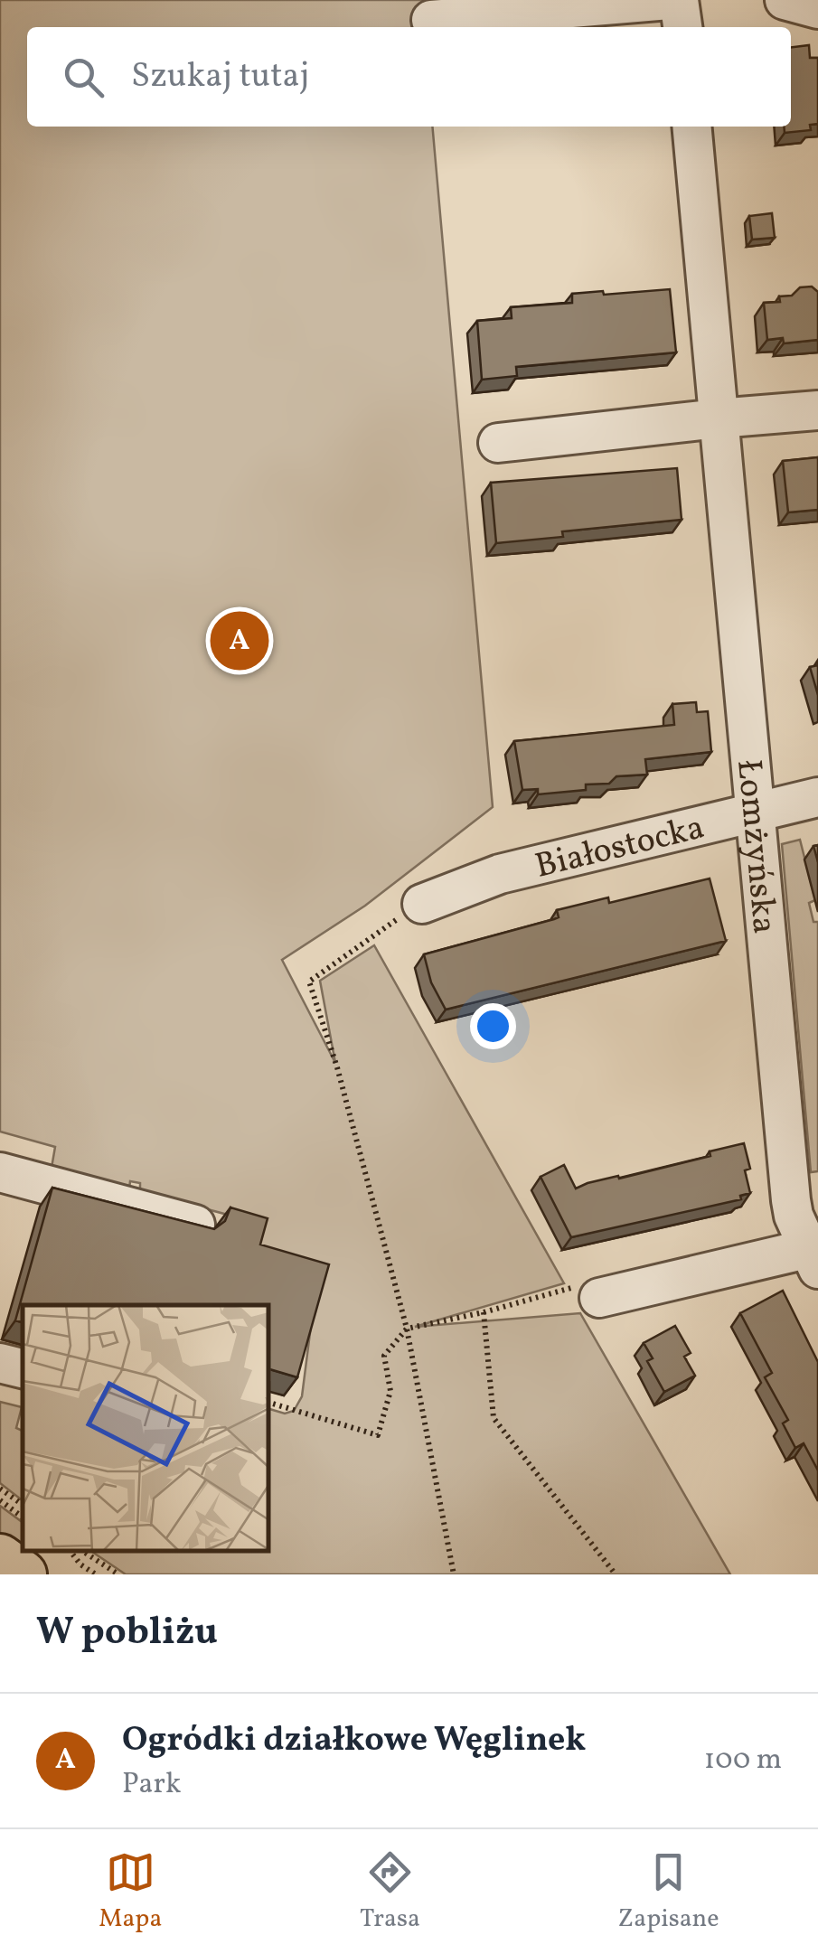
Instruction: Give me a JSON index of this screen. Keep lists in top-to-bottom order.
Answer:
{
  "streets": {
    "street": ["Białostocka", "Łomżyńska"]
  },
  "crossings": [
    ["Białostocka", "Łomżyńska"]
  ],
  "page": {
    "search": "Szukaj tutaj",
    "pins": "A",
    "heading": "W pobliżu",
    "list": [
      {
        "mark": "A",
        "name": "Ogródki działkowe Węglinek",
        "note": "Park",
        "value": "100 m"
      }
    ],
    "nav": ["Mapa", "Trasa", "Zapisane"]
  }
}
